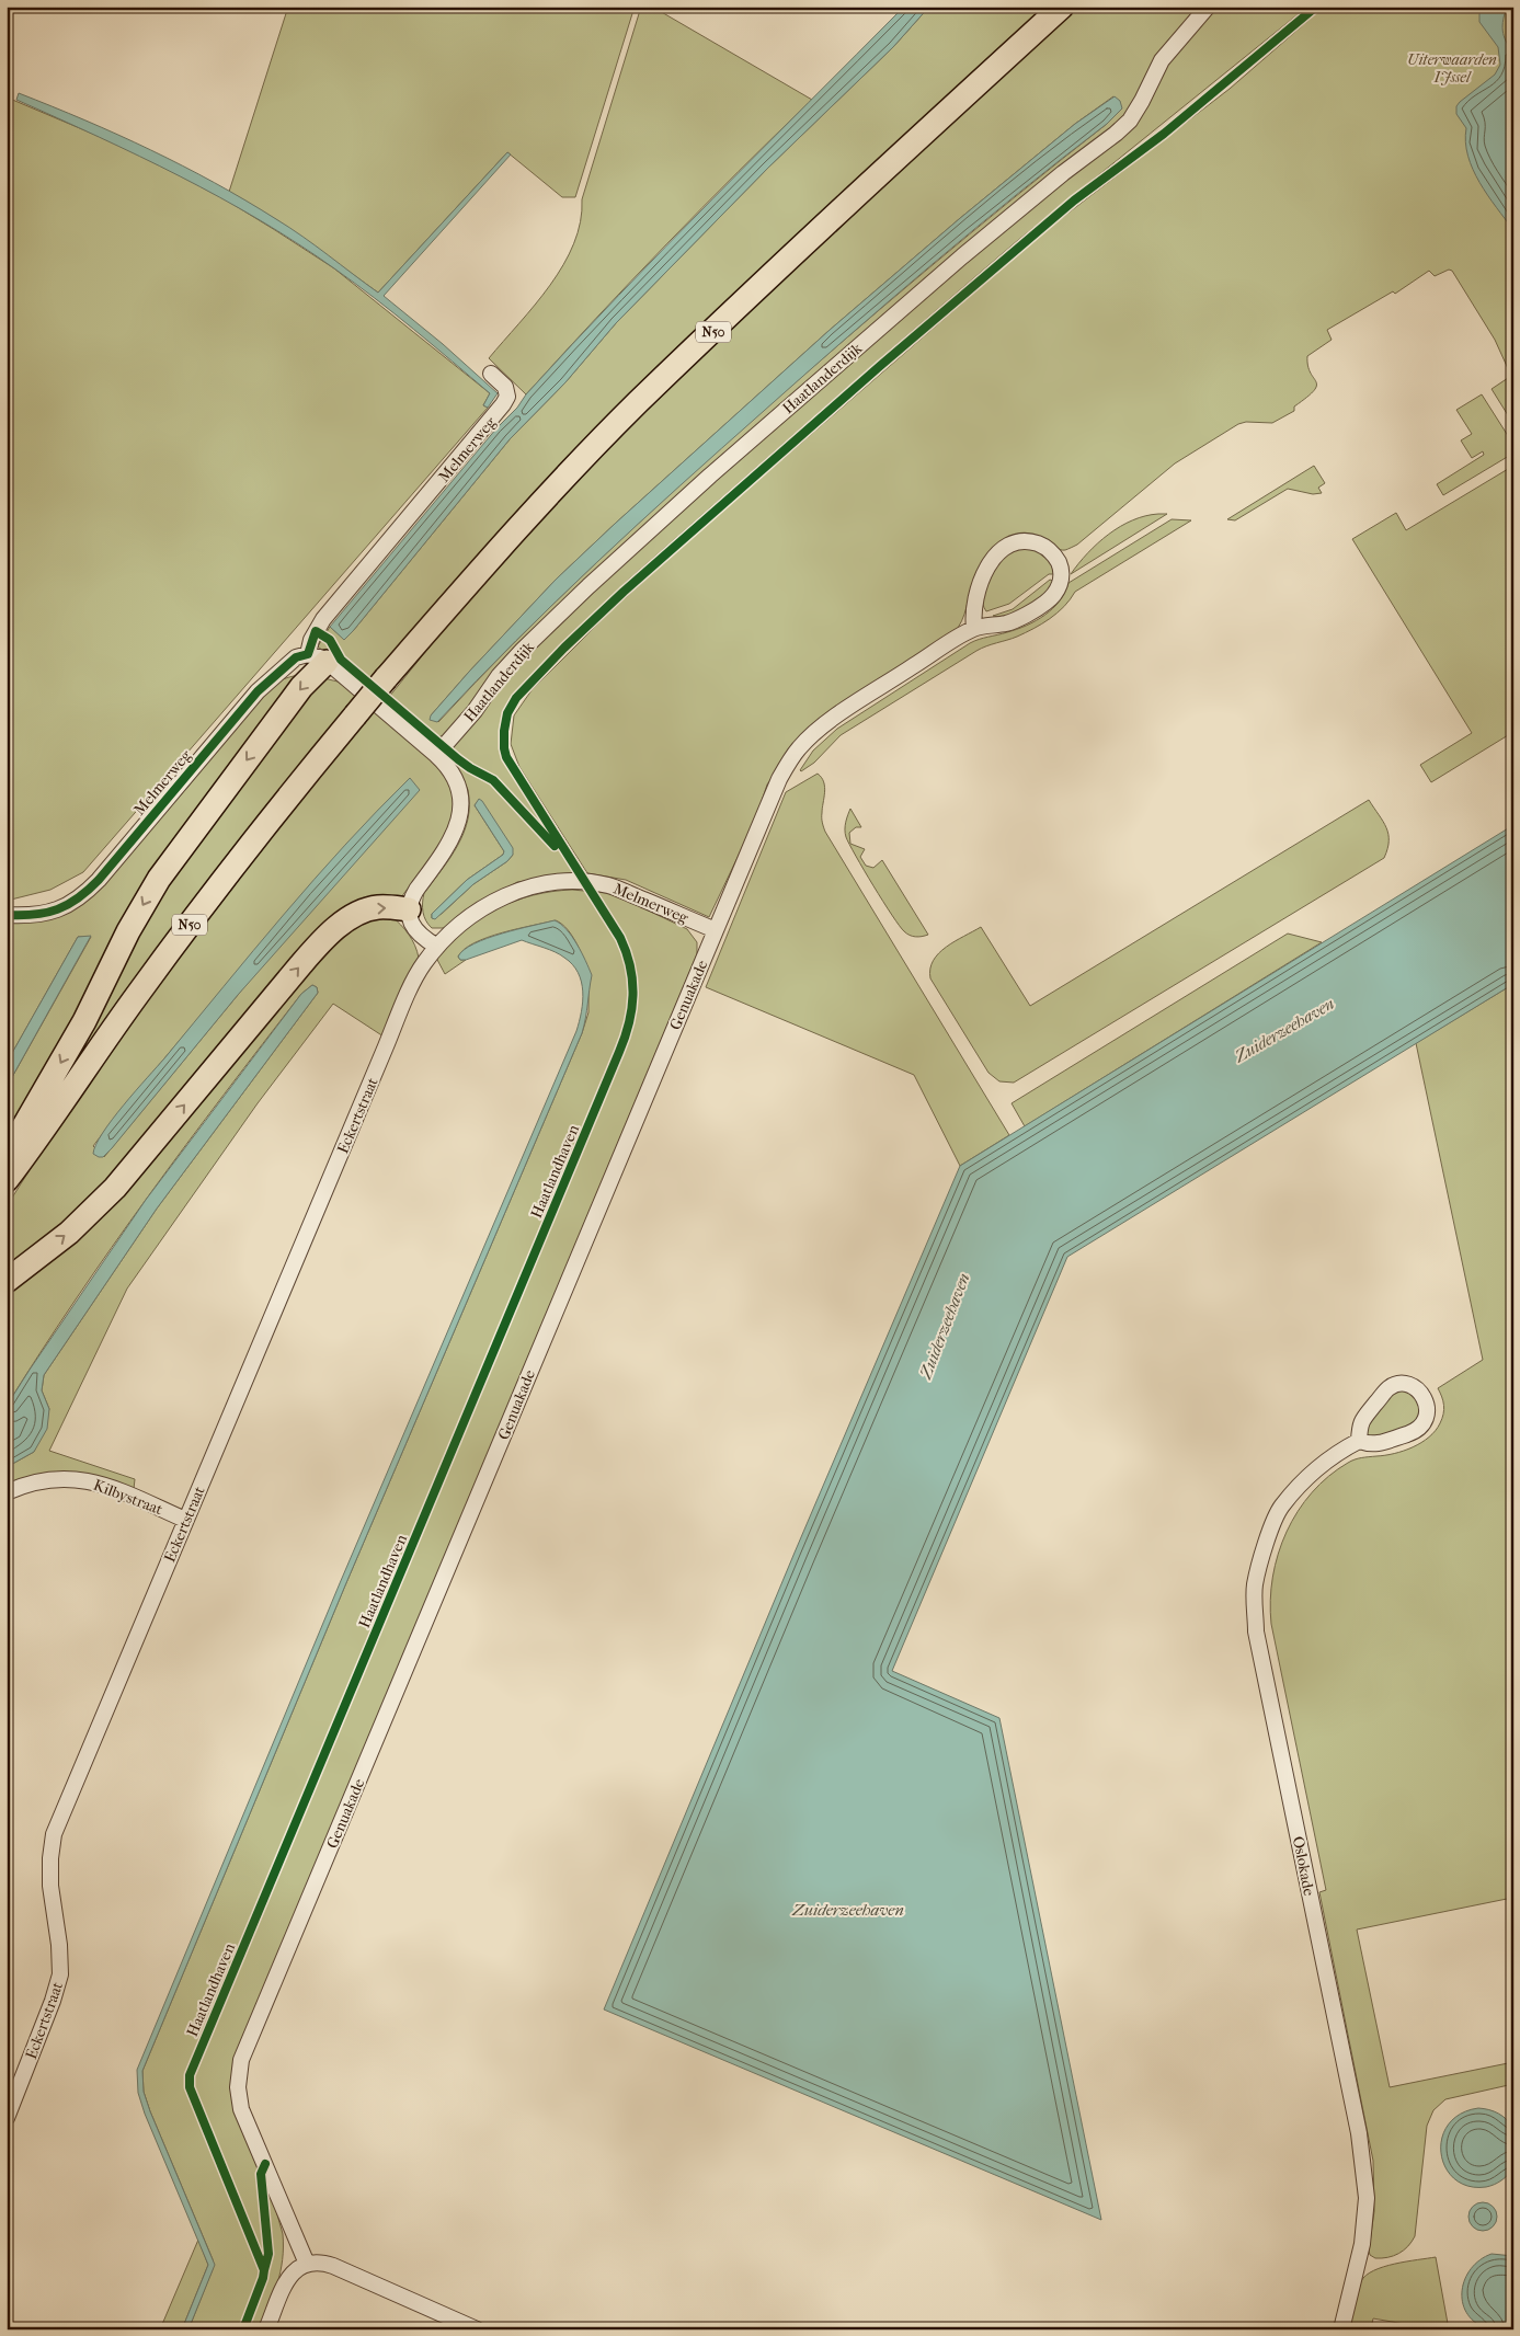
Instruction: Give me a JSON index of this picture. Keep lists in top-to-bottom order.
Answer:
{
  "streets": {
    "highway": ["N50"],
    "street": [
      "Haatlanderdijk",
      "Melmerweg",
      "Genuakade",
      "Eckertstraat",
      "Kilbystraat",
      "Oslokade"
    ],
    "cycle path": ["Haatlandhaven"]
  },
  "crossings": [
    ["Melmerweg", "Genuakade"],
    ["Melmerweg", "Eckertstraat"],
    ["Eckertstraat", "Kilbystraat"]
  ],
  "water": ["Zuiderzeehaven"],
  "parks": ["Uiterwaarden IJssel"]
}
